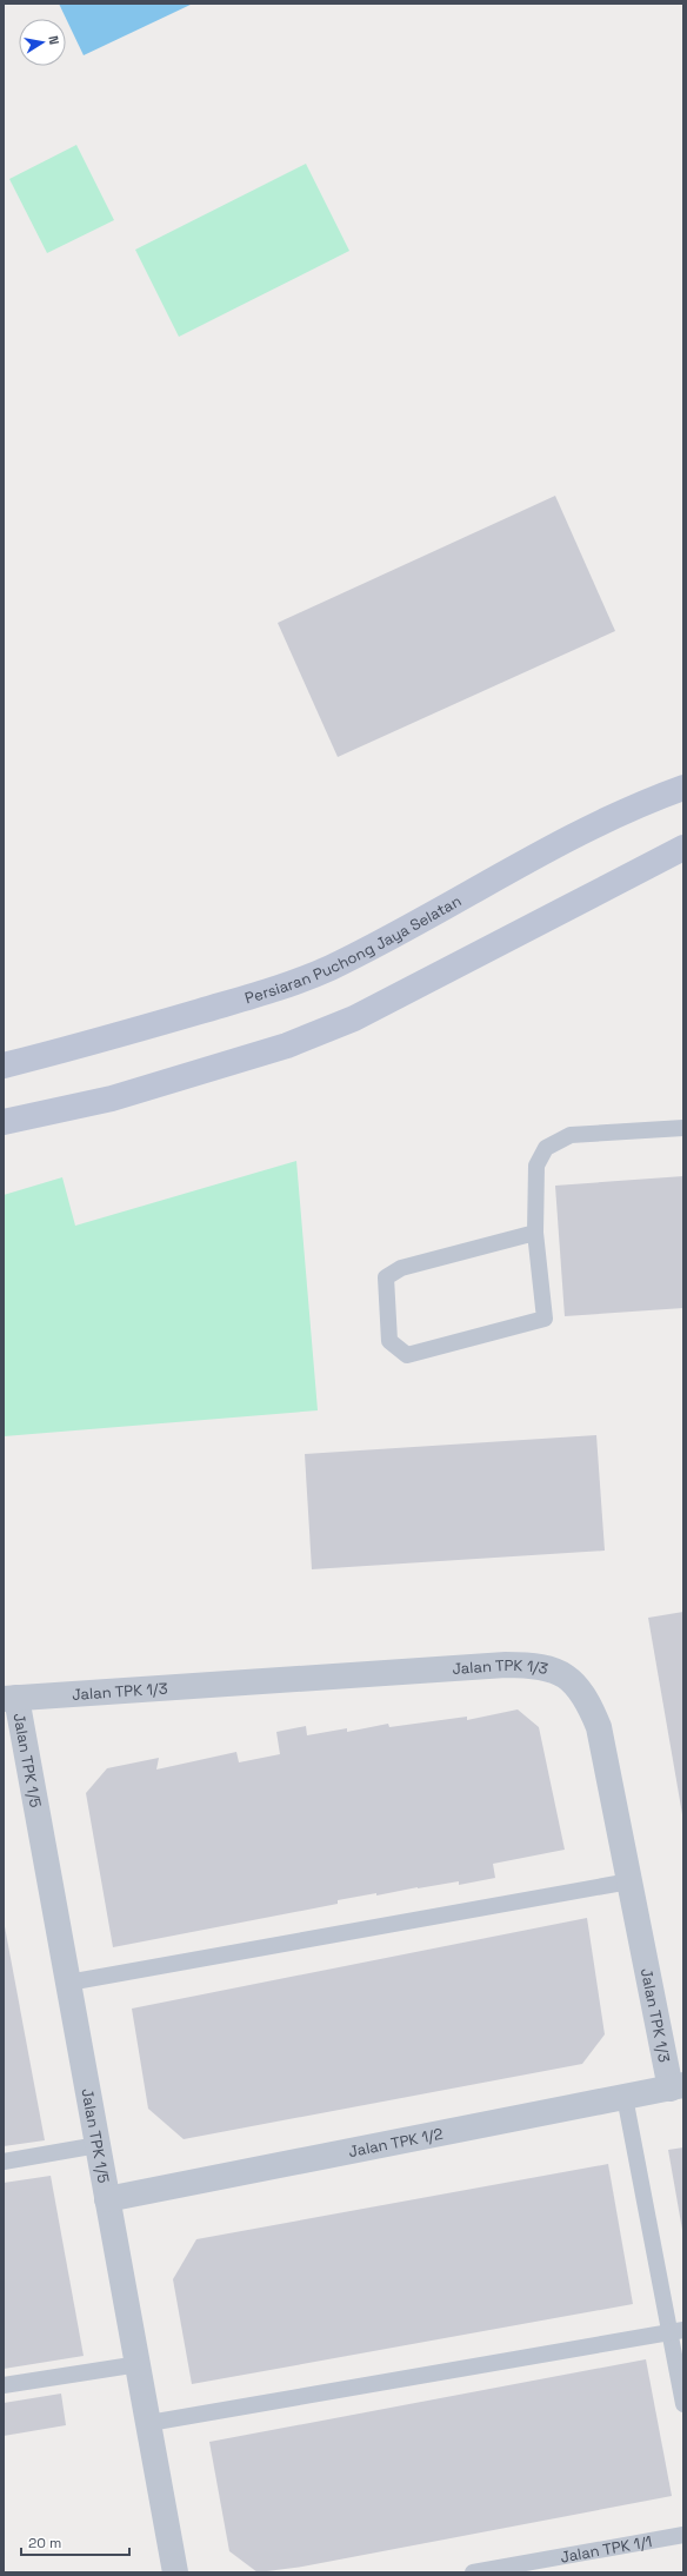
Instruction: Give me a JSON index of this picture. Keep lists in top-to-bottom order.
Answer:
{
  "streets": {
    "main road": ["Persiaran Puchong Jaya Selatan"],
    "street": ["Jalan TPK 1/3", "Jalan TPK 1/5", "Jalan TPK 1/2"],
    "lane": ["Jalan TPK 1/1"]
  },
  "crossings": [
    ["Jalan TPK 1/3", "Jalan TPK 1/5"],
    ["Jalan TPK 1/3", "Jalan TPK 1/2"],
    ["Jalan TPK 1/5", "Jalan TPK 1/2"]
  ],
  "scale_bar": "20 m",
  "north": "right"
}
